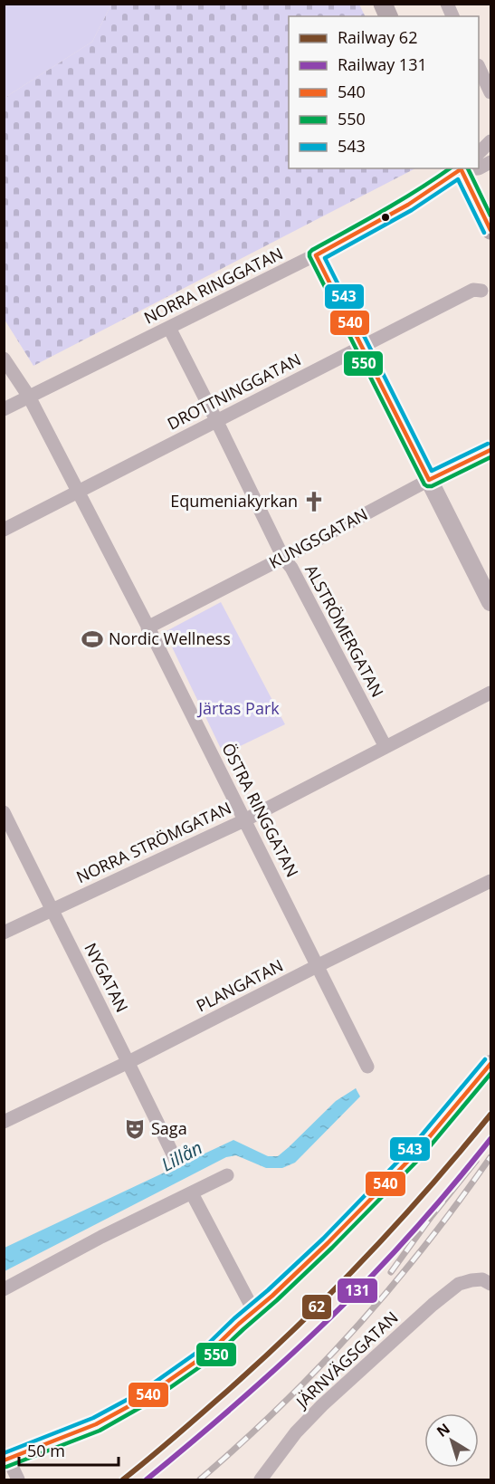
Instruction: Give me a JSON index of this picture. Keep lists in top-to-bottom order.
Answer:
{
  "streets": {
    "street": [
      "NORRA RINGGATAN",
      "DROTTNINGGATAN",
      "KUNGSGATAN",
      "ALSTRÖMERGATAN",
      "ÖSTRA RINGGATAN",
      "NORRA STRÖMGATAN",
      "NYGATAN",
      "PLANGATAN",
      "JÄRNVÄGSGATAN"
    ]
  },
  "crossings": [
    ["NORRA RINGGATAN", "ALSTRÖMERGATAN"],
    ["NORRA RINGGATAN", "ÖSTRA RINGGATAN"],
    ["DROTTNINGGATAN", "ALSTRÖMERGATAN"],
    ["DROTTNINGGATAN", "ÖSTRA RINGGATAN"],
    ["KUNGSGATAN", "ALSTRÖMERGATAN"],
    ["KUNGSGATAN", "ÖSTRA RINGGATAN"],
    ["ALSTRÖMERGATAN", "NORRA STRÖMGATAN"],
    ["ÖSTRA RINGGATAN", "NORRA STRÖMGATAN"],
    ["ÖSTRA RINGGATAN", "PLANGATAN"],
    ["NORRA STRÖMGATAN", "NYGATAN"],
    ["NYGATAN", "PLANGATAN"]
  ],
  "water": ["Lillån"],
  "parks": ["Järtas Park"],
  "places": {
    "church": ["Equmeniakyrkan"],
    "sports": ["Nordic Wellness"],
    "theatre": ["Saga"]
  },
  "lines": [
    "transit line 540",
    "transit line 550",
    "transit line 543",
    "rail line 62",
    "rail line 131"
  ],
  "legend": [
    "Railway 62",
    "Railway 131",
    "540",
    "550",
    "543"
  ],
  "scale_bar": "50 m",
  "north": "top left"
}
